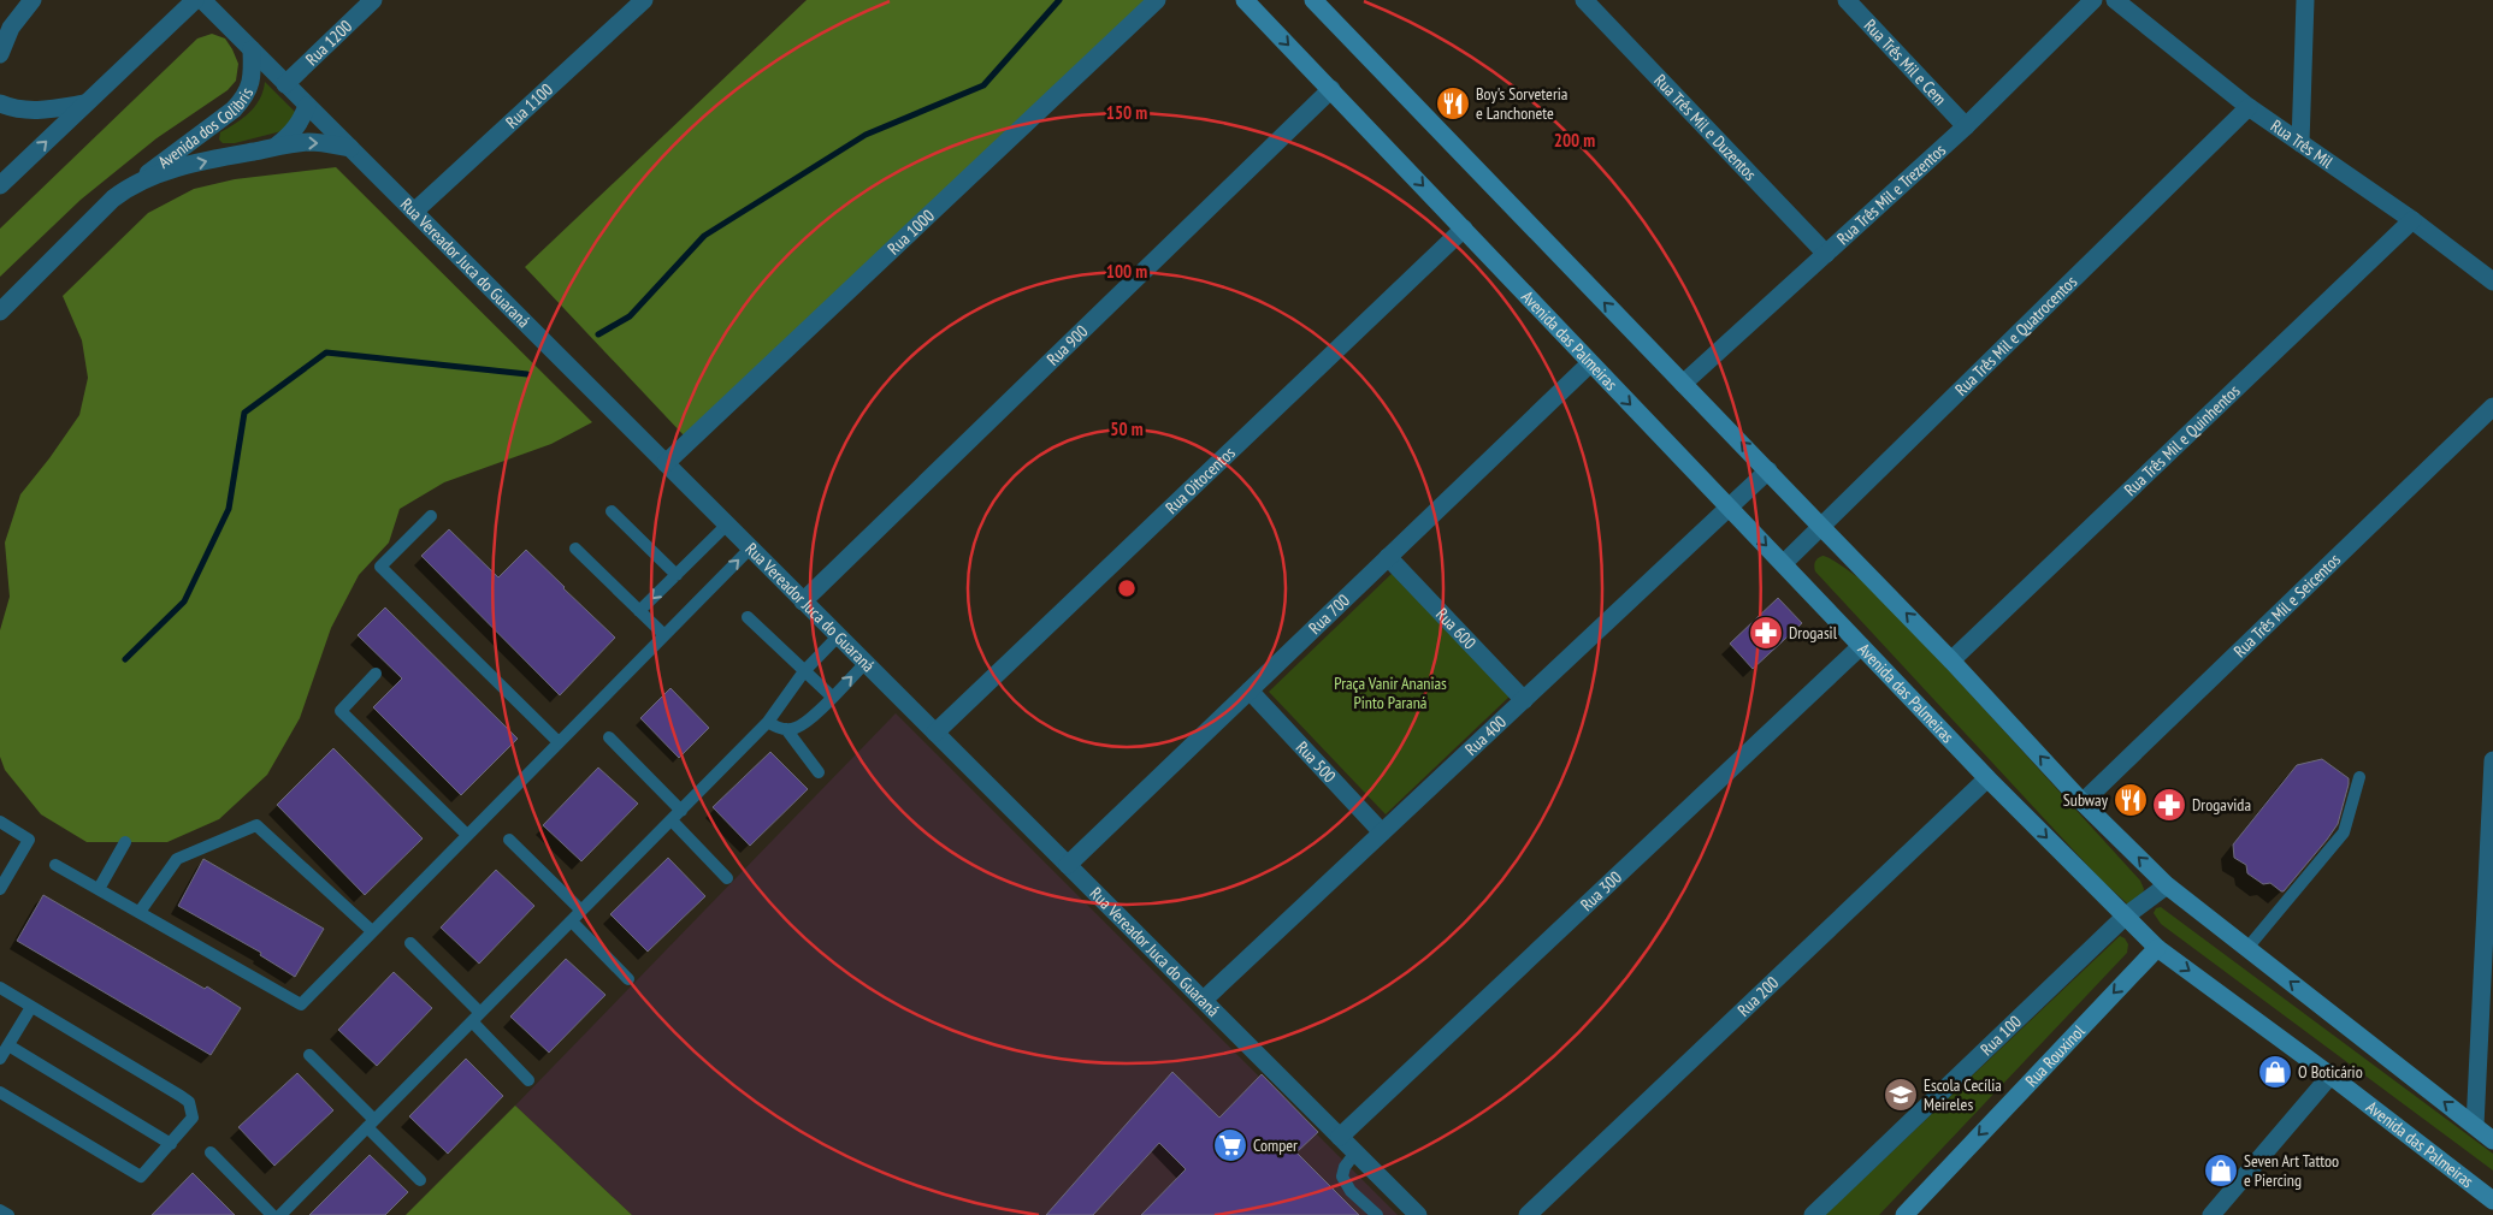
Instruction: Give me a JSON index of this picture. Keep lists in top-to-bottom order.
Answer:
{
  "streets": {
    "street": [
      "Rua 1200",
      "Rua Três Mil e Cem",
      "Rua 1100",
      "Avenida dos Colibris",
      "Rua Três Mil e Duzentos",
      "Rua Três Mil",
      "Rua Três Mil e Trezentos",
      "Rua 1000",
      "Rua Vereador Juca do Guaraná",
      "Rua Três Mil e Quatrocentos",
      "Avenida das Palmeiras",
      "Rua 900",
      "Rua Três Mil e Quinhentos",
      "Rua Oitocentos",
      "Rua Três Mil e Seicentos",
      "Rua 700",
      "Rua 600",
      "Rua 400",
      "Rua 500",
      "Rua 300",
      "Rua 200",
      "Rua 100",
      "Rua Rouxinol"
    ]
  },
  "crossings": [
    ["Rua 1200", "Rua Vereador Juca do Guaraná"],
    ["Rua Três Mil e Cem", "Rua Três Mil e Trezentos"],
    ["Rua 1100", "Rua Vereador Juca do Guaraná"],
    ["Avenida dos Colibris", "Rua Vereador Juca do Guaraná"],
    ["Rua Três Mil e Duzentos", "Rua Três Mil e Trezentos"],
    ["Rua Três Mil", "Rua Três Mil e Quatrocentos"],
    ["Rua Três Mil", "Rua Três Mil e Quinhentos"],
    ["Rua 1000", "Rua Vereador Juca do Guaraná"],
    ["Rua Vereador Juca do Guaraná", "Rua 900"],
    ["Rua Vereador Juca do Guaraná", "Rua Oitocentos"],
    ["Rua Vereador Juca do Guaraná", "Rua 700"],
    ["Rua Vereador Juca do Guaraná", "Rua 400"],
    ["Rua Vereador Juca do Guaraná", "Rua 300"],
    ["Rua Três Mil e Quatrocentos", "Avenida das Palmeiras"],
    ["Avenida das Palmeiras", "Rua 900"],
    ["Avenida das Palmeiras", "Rua Oitocentos"],
    ["Avenida das Palmeiras", "Rua 700"],
    ["Avenida das Palmeiras", "Rua 400"],
    ["Avenida das Palmeiras", "Rua 300"],
    ["Avenida das Palmeiras", "Rua 200"],
    ["Avenida das Palmeiras", "Rua 100"],
    ["Avenida das Palmeiras", "Rua Rouxinol"],
    ["Rua 700", "Rua 600"],
    ["Rua 700", "Rua 500"],
    ["Rua 600", "Rua 400"],
    ["Rua 400", "Rua 500"]
  ],
  "one_way": ["Avenida dos Colibris", "Rua Rouxinol"],
  "parks": ["Praça Vanir Ananias Pinto Paraná"],
  "places": {
    "restaurant": ["Boy's Sorveteria e Lanchonete", "Subway"],
    "pharmacy": ["Drogasil", "Drogavida"],
    "shop": ["O Boticário", "Seven Art Tattoo e Piercing"],
    "school or university": ["Escola Cecília Meireles"],
    "supermarket": ["Comper"]
  },
  "rings": [
    "150 m",
    "200 m",
    "100 m",
    "50 m"
  ]
}
